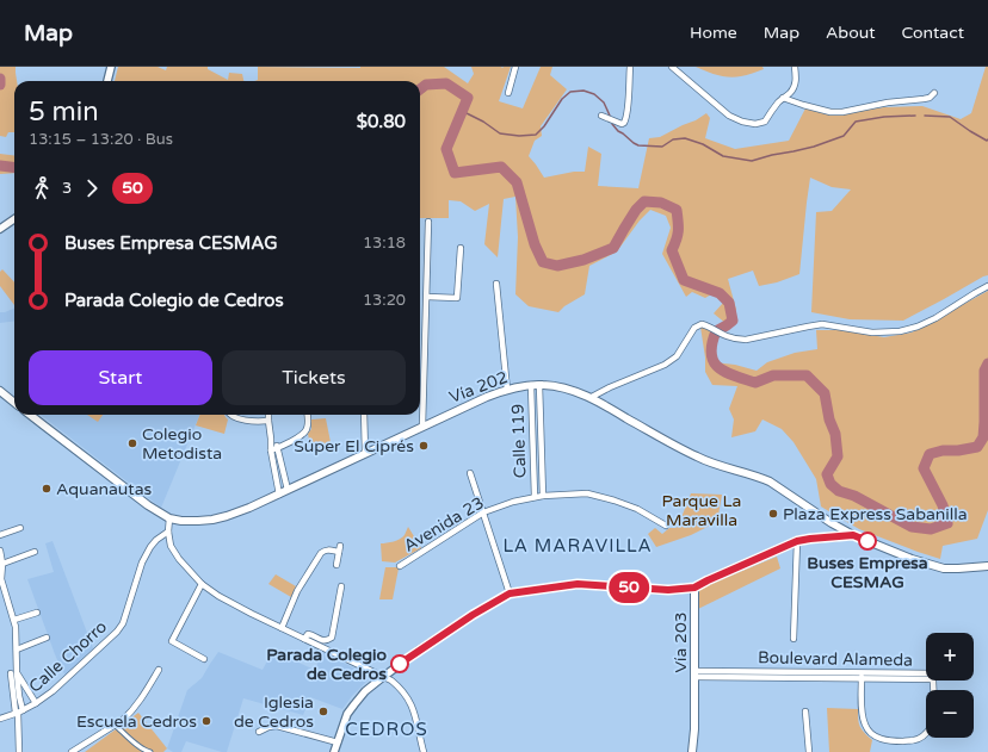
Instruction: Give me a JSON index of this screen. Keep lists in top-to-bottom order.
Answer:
{
  "streets": {
    "main road": ["Vía 202", "Vía 203"],
    "street": [
      "Calle 119",
      "Avenida 23",
      "Calle Chorro",
      "Boulevard Alameda"
    ]
  },
  "crossings": [
    ["Vía 202", "Calle 119"],
    ["Vía 202", "Vía 203"],
    ["Calle 119", "Avenida 23"],
    ["Vía 203", "Boulevard Alameda"]
  ],
  "districts": ["LA MARAVILLA", "CEDROS"],
  "parks": ["Parque La Maravilla"],
  "places": [
    "Colegio Metodista",
    "Súper El Ciprés",
    "Aquanautas",
    "Plaza Express Sabanilla",
    "Buses Empresa CESMAG",
    "Parada Colegio de Cedros",
    "Iglesia de Cedros",
    "Escuela Cedros"
  ],
  "lines": ["bus line 50"],
  "page": {
    "header": "Map",
    "nav": [
      "Home",
      "Map",
      "About",
      "Contact"
    ],
    "on_map": "50",
    "heading": ["5 min", "13:15 – 13:20 · Bus", "$0.80"],
    "legs": ["3", "50"],
    "list": [
      {
        "name": "Buses Empresa CESMAG",
        "value": "13:18"
      },
      {
        "name": "Parada Colegio de Cedros",
        "value": "13:20"
      }
    ],
    "buttons": ["Start", "Tickets"],
    "map_buttons": ["+", "−"]
  }
}
